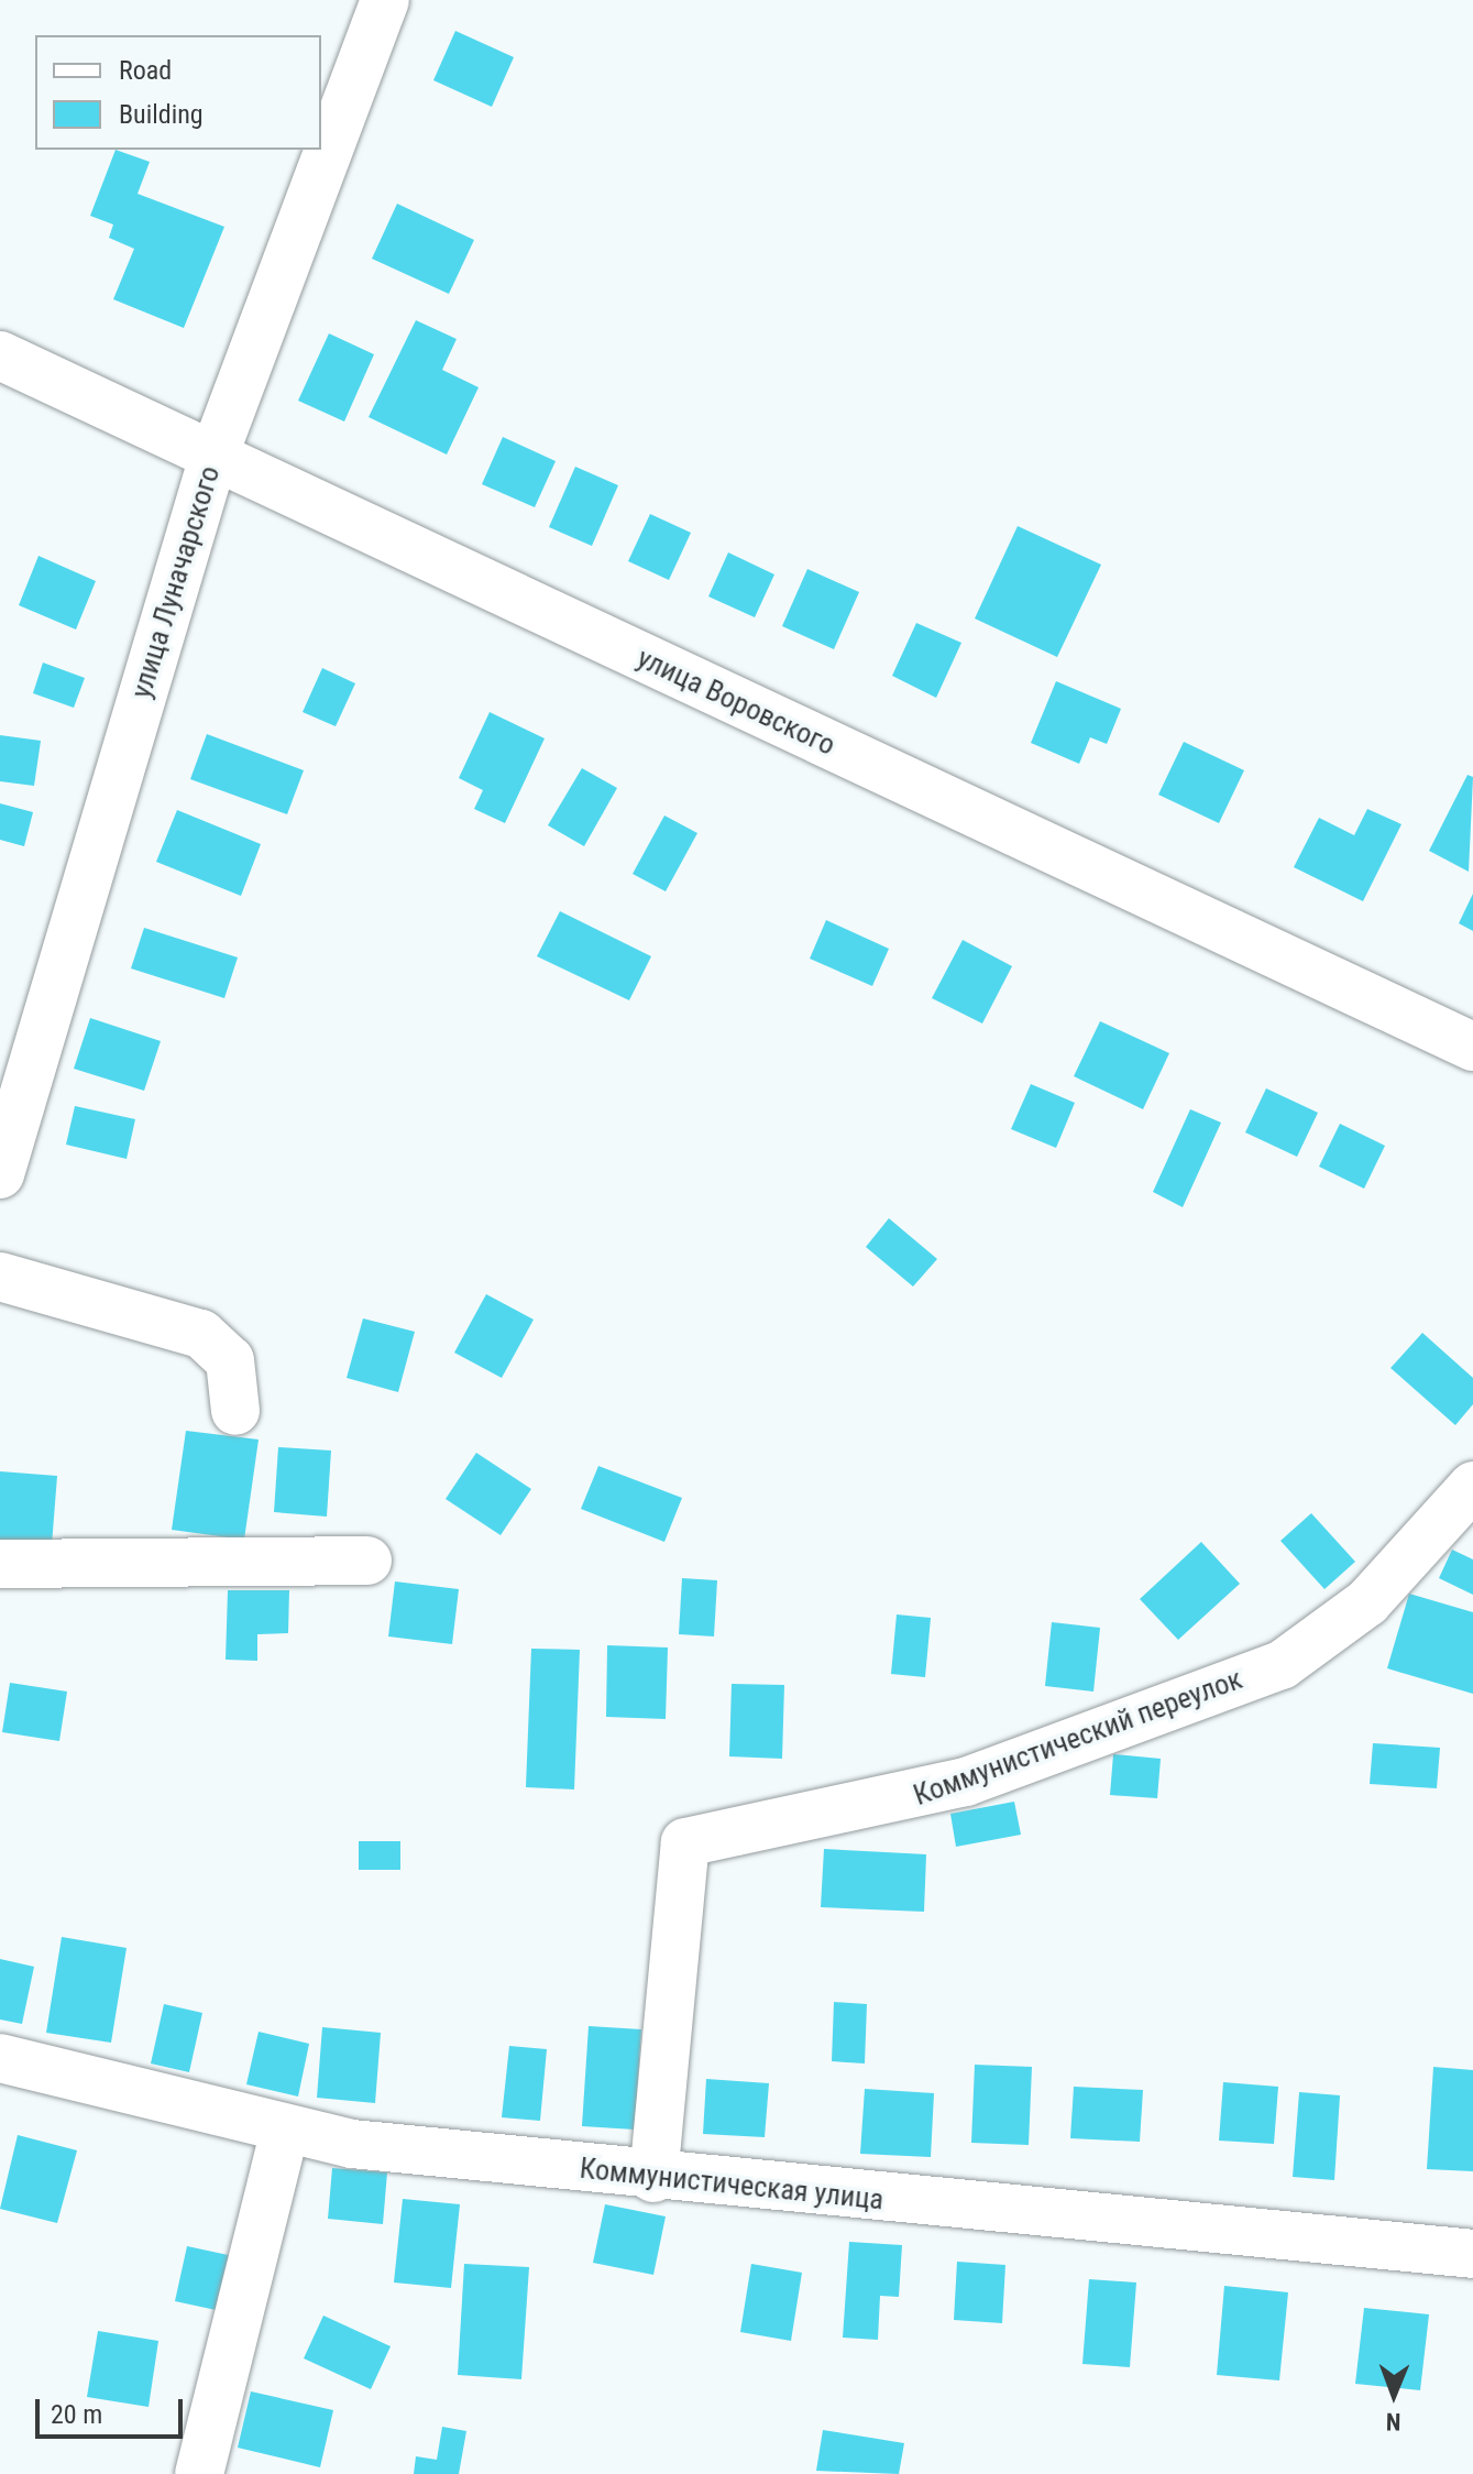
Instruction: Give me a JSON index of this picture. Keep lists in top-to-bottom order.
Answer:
{
  "streets": {
    "street": [
      "улица Луначарского",
      "улица Воровского",
      "Коммунистический переулок",
      "Коммунистическая улица"
    ]
  },
  "crossings": [
    ["улица Луначарского", "улица Воровского"],
    ["Коммунистический переулок", "Коммунистическая улица"]
  ],
  "legend": ["Road", "Building"],
  "scale_bar": "20 m",
  "north": "bottom"
}
